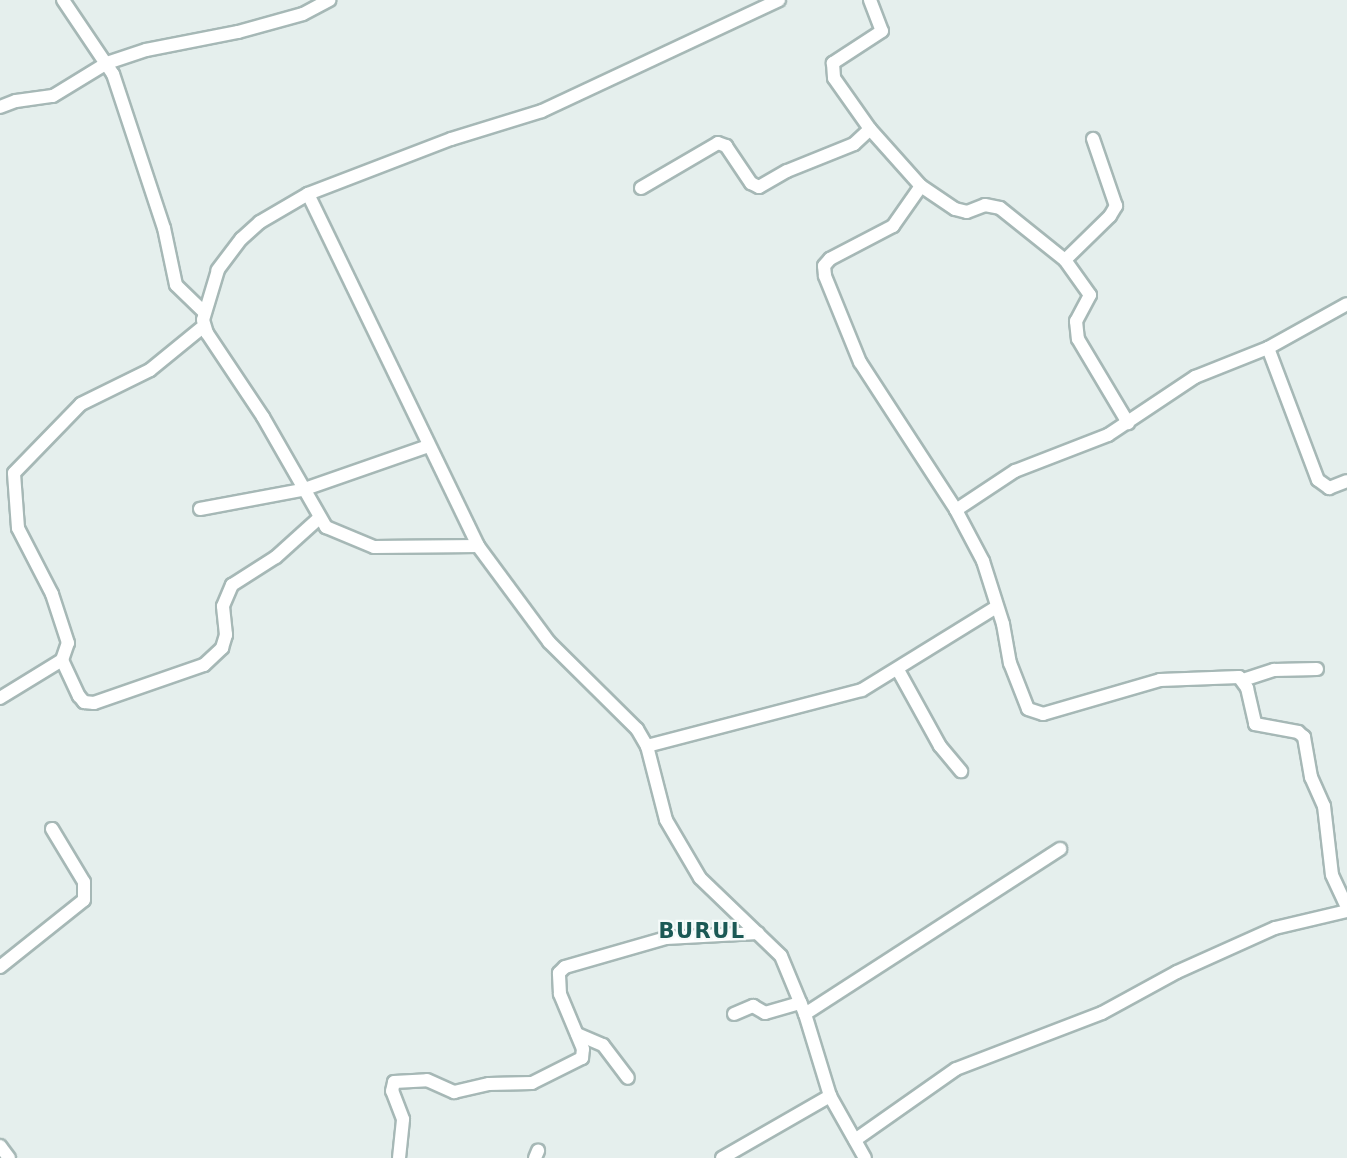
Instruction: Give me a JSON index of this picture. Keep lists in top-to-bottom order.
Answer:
{
  "districts": ["BURUL"]
}
